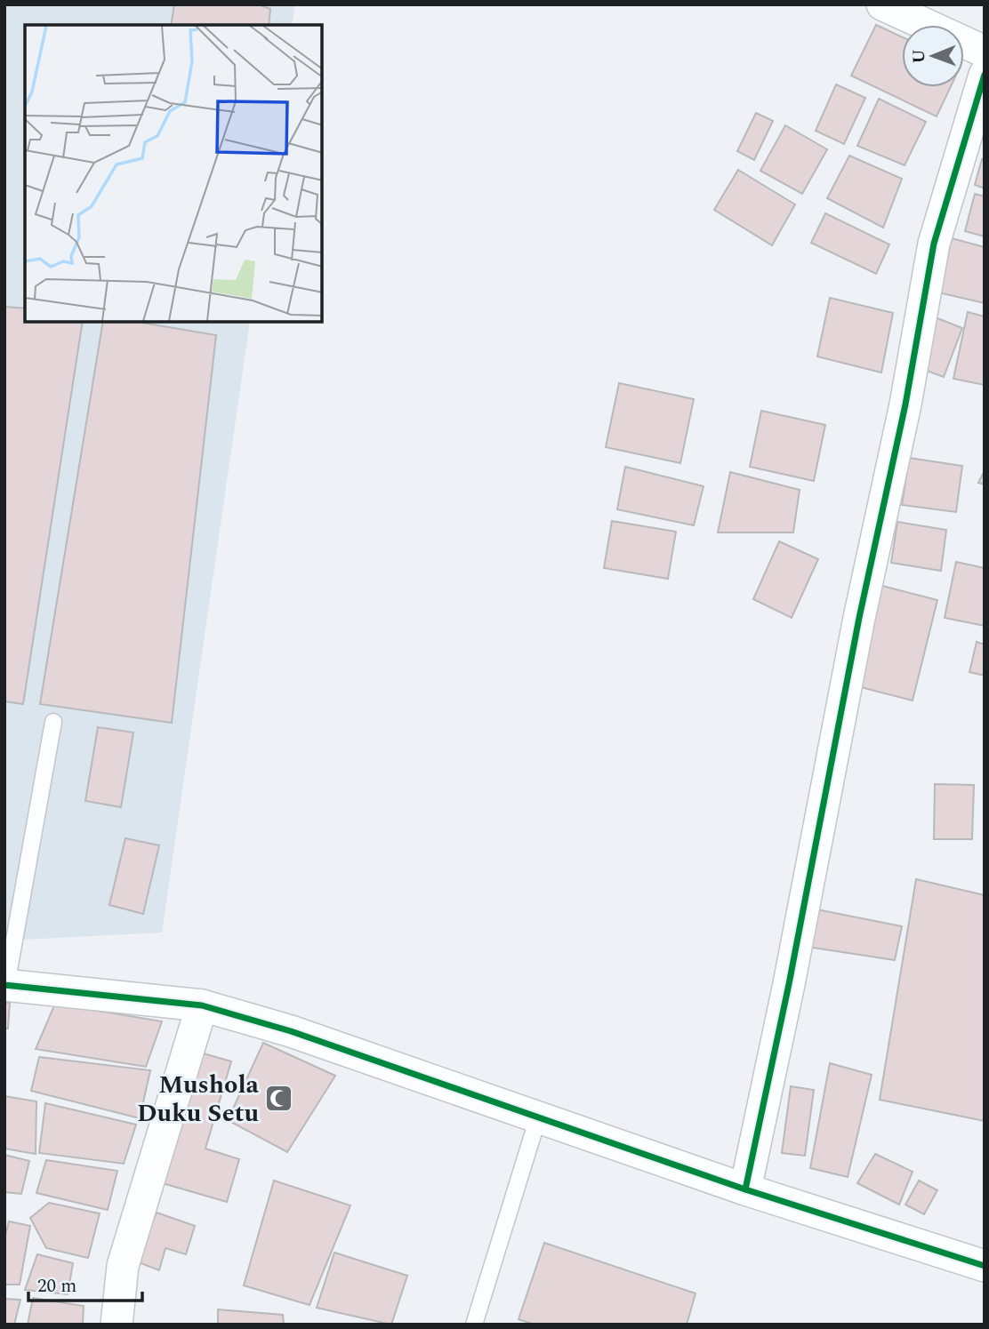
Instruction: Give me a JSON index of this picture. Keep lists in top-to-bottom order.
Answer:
{
  "places": {
    "mosque": ["Mushola Duku Setu"]
  },
  "scale_bar": "20 m",
  "north": "left"
}
